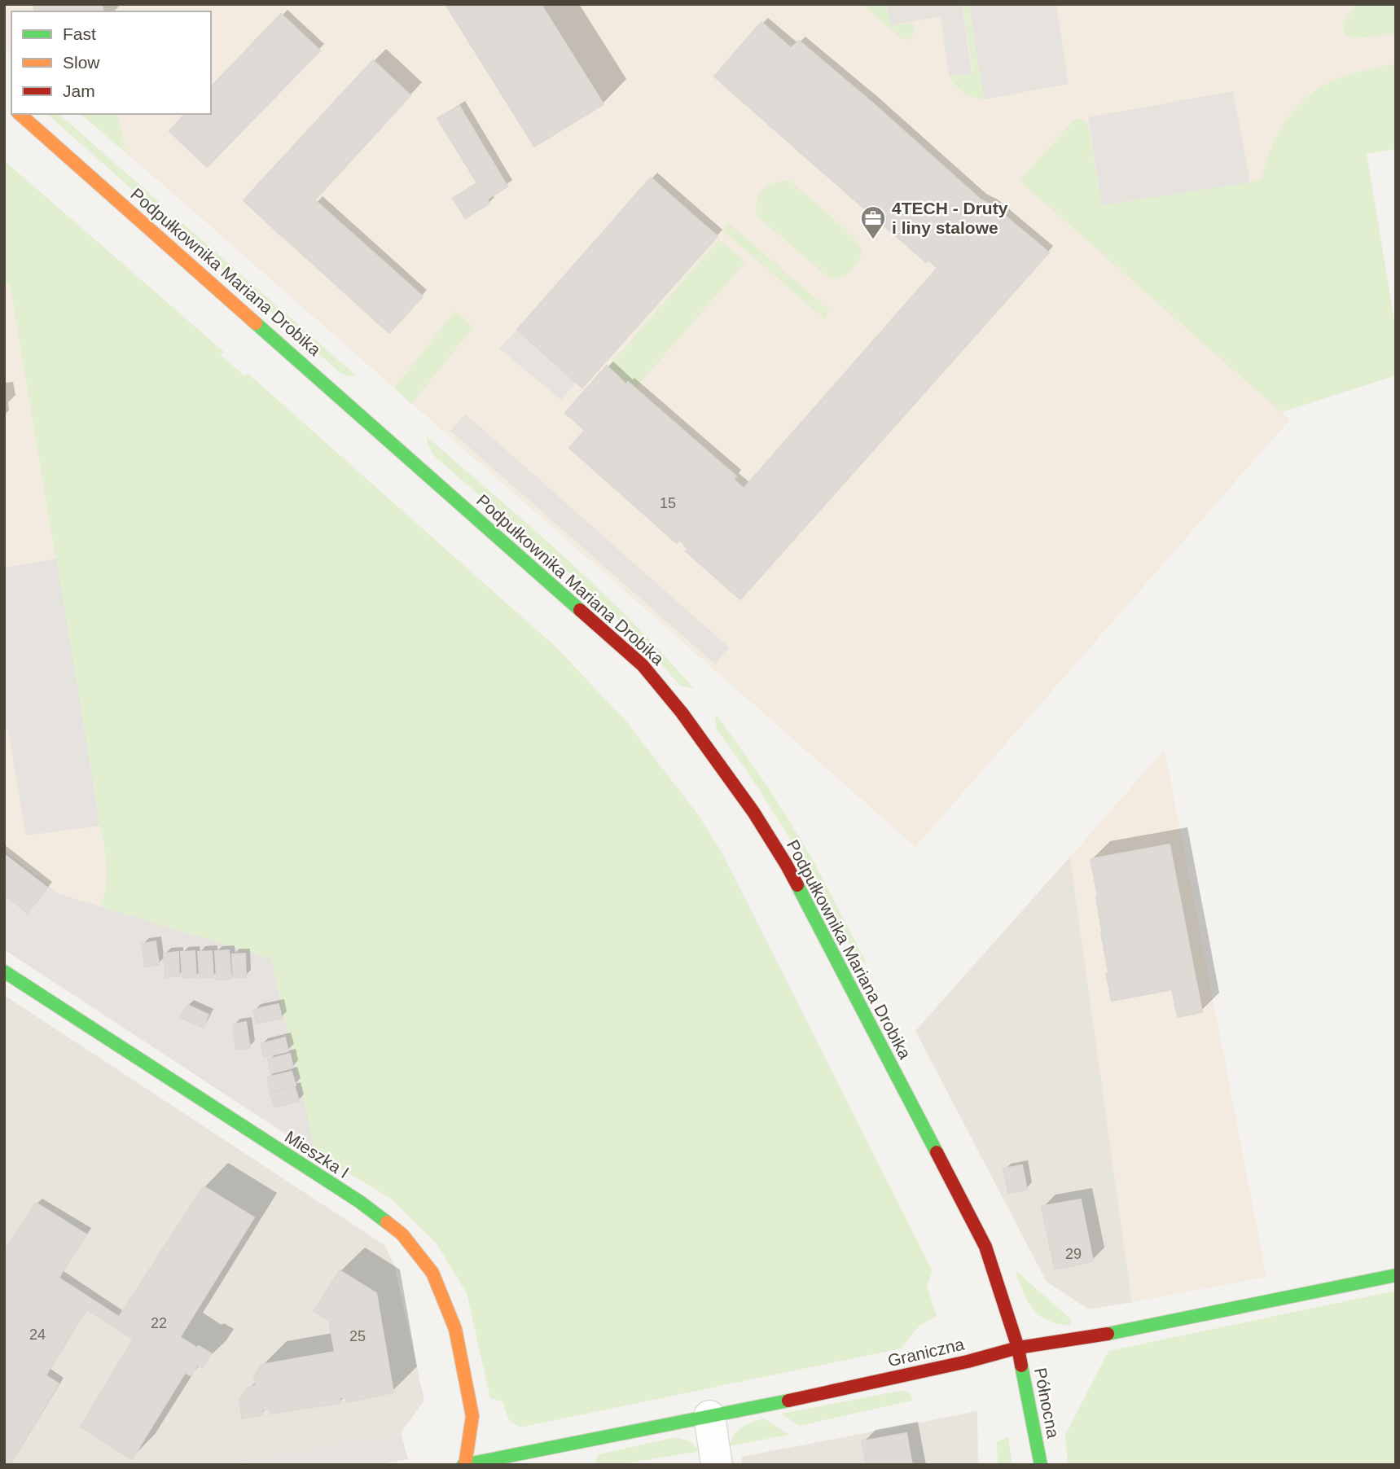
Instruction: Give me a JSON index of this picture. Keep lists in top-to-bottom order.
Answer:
{
  "streets": {
    "main road": [
      "Podpułkownika Mariana Drobika",
      "Mieszka I",
      "Graniczna",
      "Północna"
    ]
  },
  "crossings": [
    ["Podpułkownika Mariana Drobika", "Graniczna"],
    ["Podpułkownika Mariana Drobika", "Północna"],
    ["Mieszka I", "Graniczna"],
    ["Graniczna", "Północna"]
  ],
  "places": {
    "office": ["4TECH - Druty i liny stalowe"]
  },
  "house_numbers": [
    "15",
    "29",
    "22",
    "24",
    "25"
  ],
  "legend": ["Fast", "Slow", "Jam"]
}
